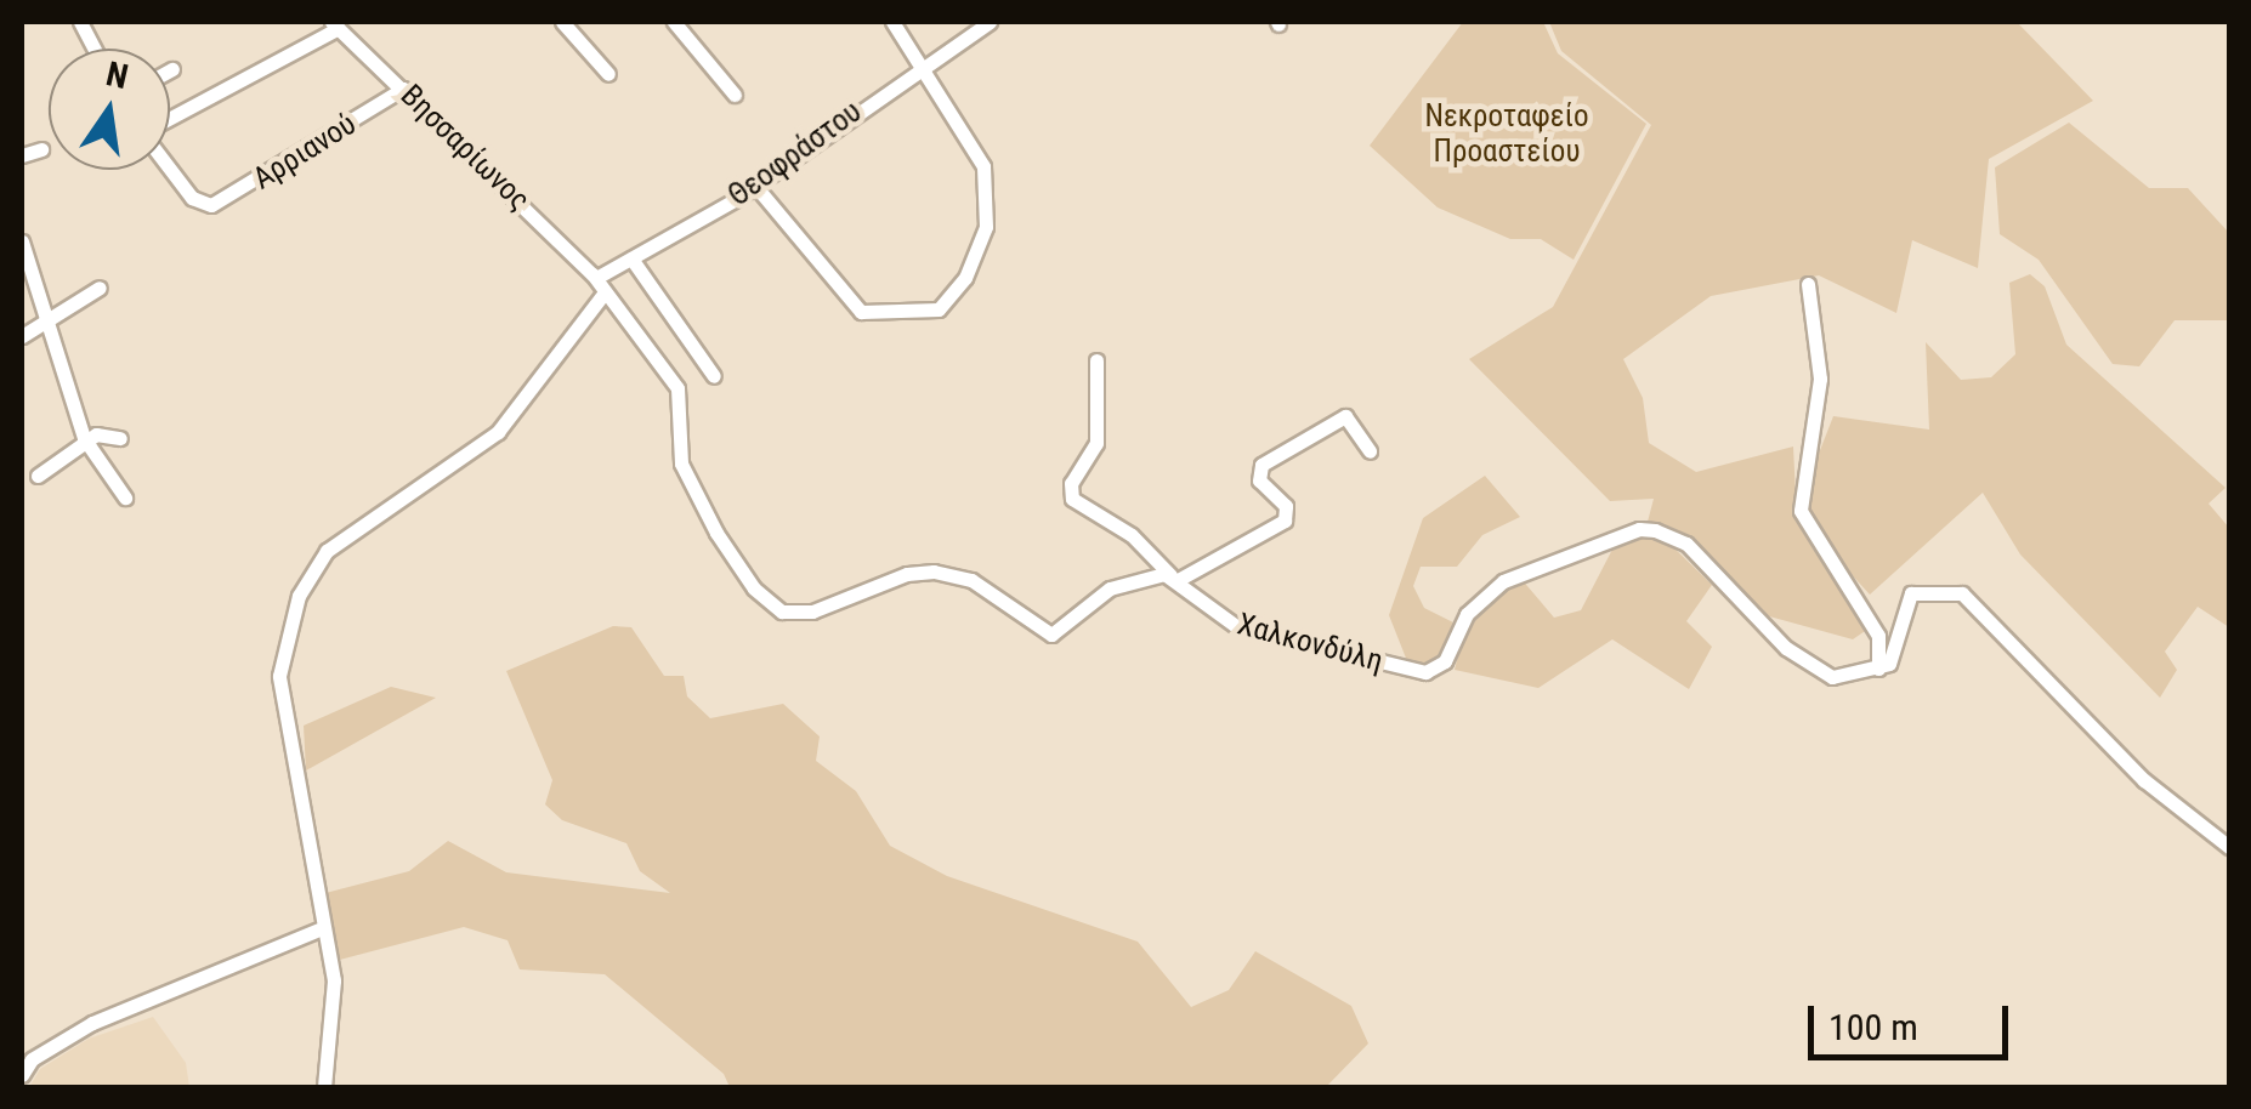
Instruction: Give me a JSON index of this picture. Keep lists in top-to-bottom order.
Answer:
{
  "streets": {
    "street": [
      "Βησσαρίωνος",
      "Αρριανού",
      "Θεοφράστου",
      "Χαλκονδύλη"
    ]
  },
  "crossings": [
    ["Βησσαρίωνος", "Αρριανού"],
    ["Βησσαρίωνος", "Θεοφράστου"]
  ],
  "parks": ["Νεκροταφείο Προαστείου"],
  "scale_bar": "100 m",
  "north": "top"
}
